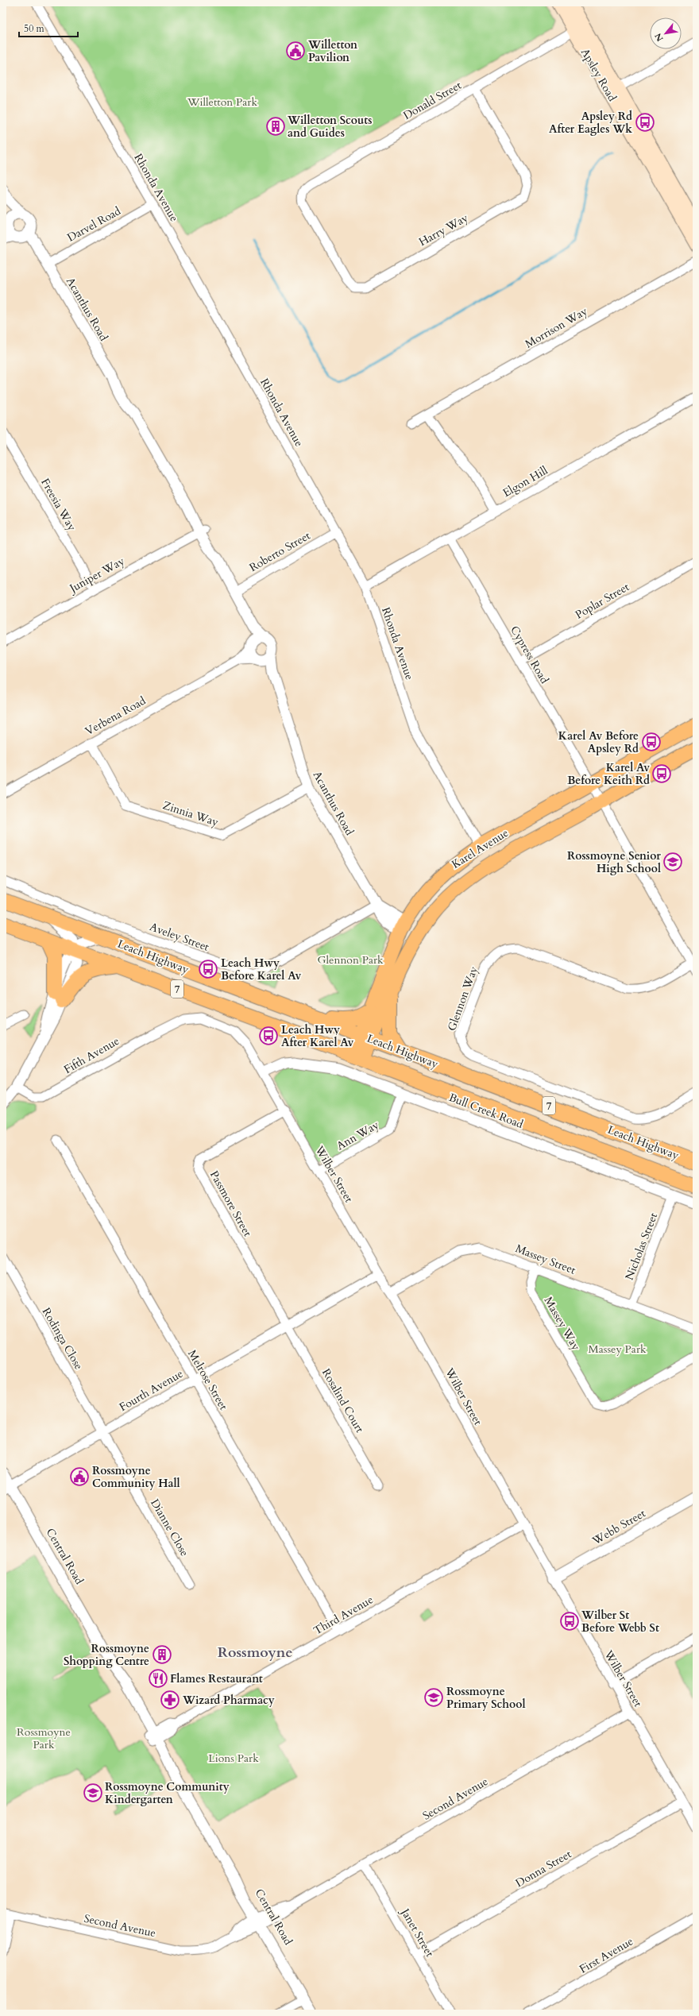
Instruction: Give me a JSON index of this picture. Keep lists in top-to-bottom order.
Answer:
{
  "streets": {
    "highway": ["Leach Highway", "7"],
    "main road": ["Apsley Road", "Karel Avenue"],
    "street": [
      "Donald Street",
      "Rhonda Avenue",
      "Darvel Road",
      "Harry Way",
      "Acanthus Road",
      "Morrison Way",
      "Elgon Hill",
      "Freesia Way",
      "Roberto Street",
      "Juniper Way",
      "Poplar Street",
      "Cypress Road",
      "Verbena Road",
      "Zinnia Way",
      "Aveley Street",
      "Glennon Way",
      "Fifth Avenue",
      "Bull Creek Road",
      "Ann Way",
      "Wilber Street",
      "Passmore Street",
      "Nicholas Street",
      "Massey Street",
      "Massey Way",
      "Rodinga Close",
      "Melrose Street",
      "Fourth Avenue",
      "Rosalind Court",
      "Webb Street",
      "Dianne Close",
      "Central Road",
      "Third Avenue",
      "Second Avenue",
      "Donna Street",
      "Janet Street",
      "First Avenue"
    ]
  },
  "crossings": [
    ["Apsley Road", "Donald Street"],
    ["Donald Street", "Harry Way"],
    ["Rhonda Avenue", "Darvel Road"],
    ["Rhonda Avenue", "Elgon Hill"],
    ["Rhonda Avenue", "Roberto Street"],
    ["Rhonda Avenue", "Karel Avenue"],
    ["Darvel Road", "Acanthus Road"],
    ["Acanthus Road", "Roberto Street"],
    ["Acanthus Road", "Juniper Way"],
    ["Acanthus Road", "Verbena Road"],
    ["Acanthus Road", "Zinnia Way"],
    ["Acanthus Road", "Karel Avenue"],
    ["Acanthus Road", "Aveley Street"],
    ["Elgon Hill", "Cypress Road"],
    ["Freesia Way", "Juniper Way"],
    ["Poplar Street", "Cypress Road"],
    ["Cypress Road", "Karel Avenue"],
    ["Cypress Road", "Glennon Way"],
    ["Verbena Road", "Zinnia Way"],
    ["Karel Avenue", "Leach Highway"],
    ["Fifth Avenue", "Wilber Street"],
    ["Bull Creek Road", "Ann Way"],
    ["Bull Creek Road", "Wilber Street"],
    ["Bull Creek Road", "Nicholas Street"],
    ["Ann Way", "Wilber Street"],
    ["Wilber Street", "Passmore Street"],
    ["Wilber Street", "Massey Street"],
    ["Wilber Street", "Fourth Avenue"],
    ["Wilber Street", "Webb Street"],
    ["Wilber Street", "Third Avenue"],
    ["Wilber Street", "Second Avenue"],
    ["Wilber Street", "Donna Street"],
    ["Passmore Street", "Fourth Avenue"],
    ["Passmore Street", "Rosalind Court"],
    ["Nicholas Street", "Massey Street"],
    ["Massey Street", "Massey Way"],
    ["Rodinga Close", "Fourth Avenue"],
    ["Rodinga Close", "Dianne Close"],
    ["Melrose Street", "Fourth Avenue"],
    ["Melrose Street", "Third Avenue"],
    ["Fourth Avenue", "Rosalind Court"],
    ["Fourth Avenue", "Dianne Close"],
    ["Fourth Avenue", "Central Road"],
    ["Central Road", "Third Avenue"],
    ["Central Road", "Second Avenue"],
    ["Second Avenue", "Janet Street"],
    ["Donna Street", "Janet Street"]
  ],
  "districts": ["Rossmoyne"],
  "parks": [
    "Willetton Park",
    "Glennon Park",
    "Massey Park",
    "Rossmoyne Park",
    "Lions Park"
  ],
  "places": {
    "public building": ["Willetton Pavilion", "Rossmoyne Community Hall"],
    "bus stop": [
      "Apsley Rd After Eagles Wk",
      "Karel Av Before Apsley Rd",
      "Karel Av Before Keith Rd",
      "Leach Hwy Before Karel Av",
      "Leach Hwy After Karel Av",
      "Wilber St Before Webb St"
    ],
    "building": ["Willetton Scouts and Guides", "Rossmoyne Shopping Centre"],
    "school or university": ["Rossmoyne Senior High School", "Rossmoyne Primary School", "Rossmoyne Community Kindergarten"],
    "restaurant": ["Flames Restaurant"],
    "pharmacy": ["Wizard Pharmacy"]
  },
  "scale_bar": "50 m",
  "north": "bottom left"
}
